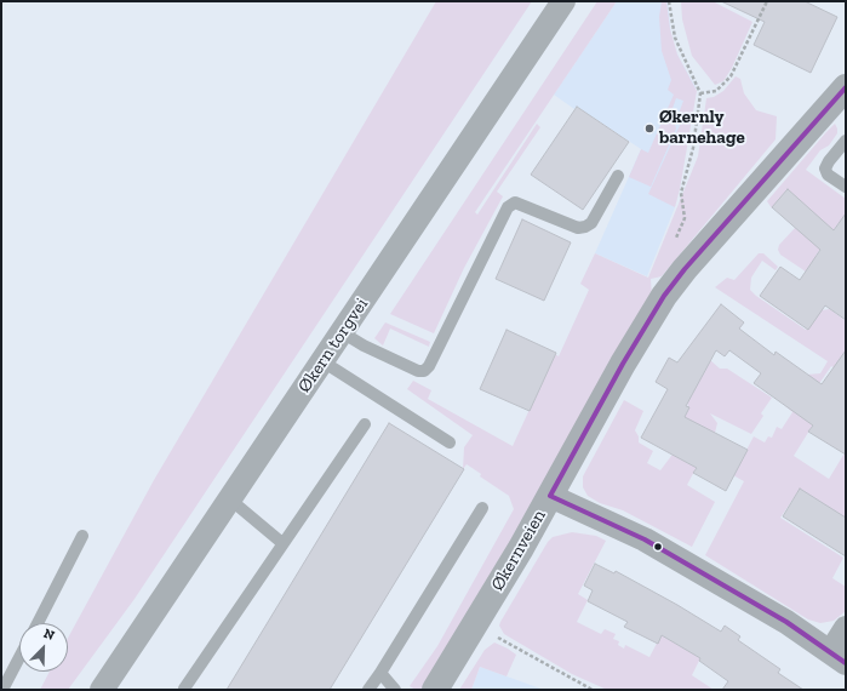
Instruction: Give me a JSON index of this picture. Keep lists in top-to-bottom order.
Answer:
{
  "streets": {
    "street": ["Økern torgvei", "Økernveien"]
  },
  "places": ["Økernly barnehage"],
  "north": "top right"
}
